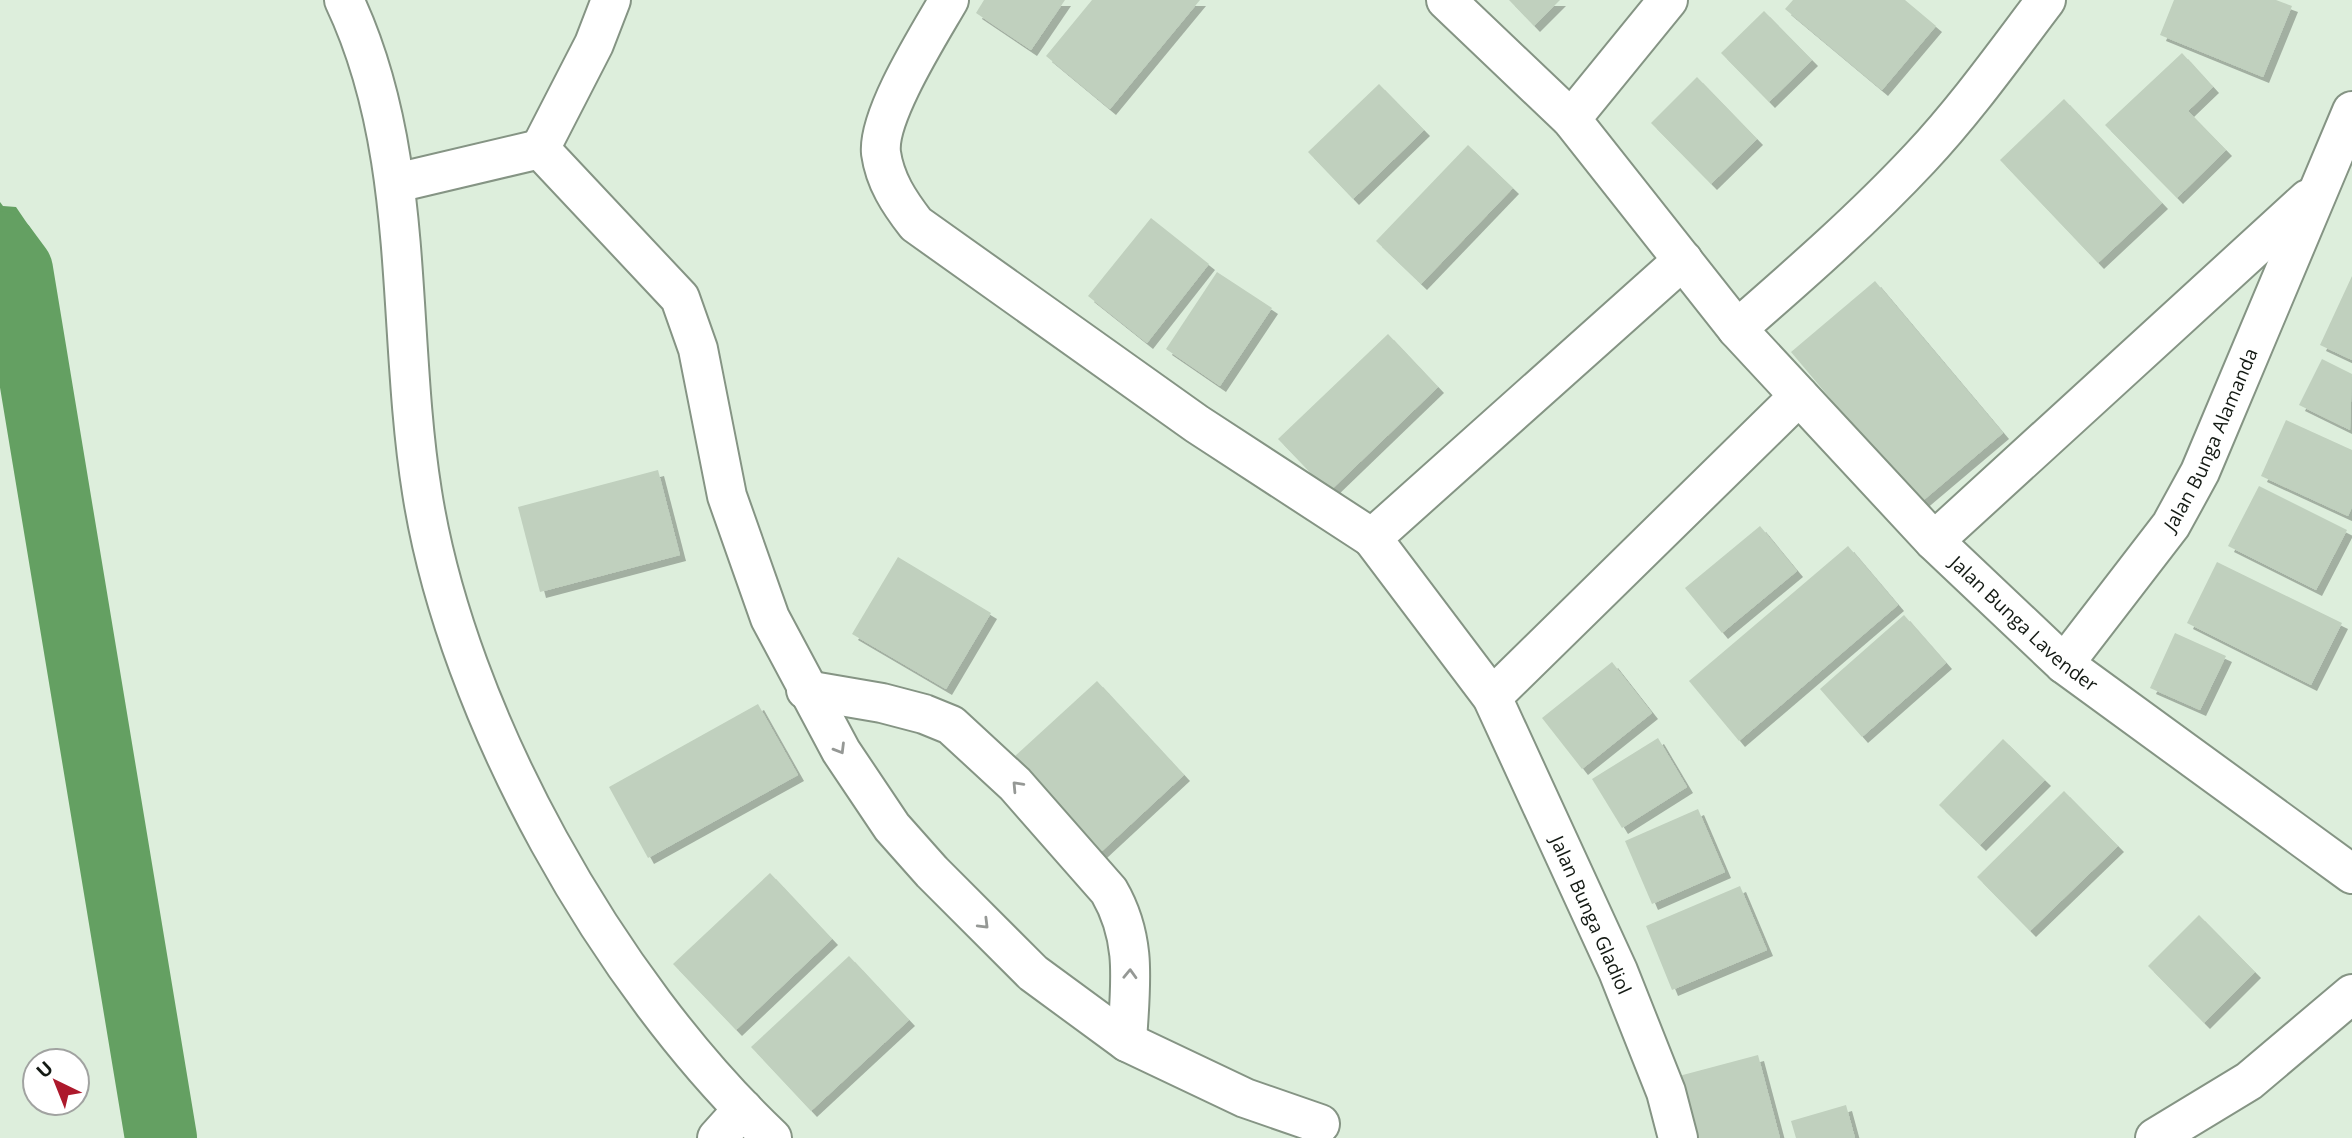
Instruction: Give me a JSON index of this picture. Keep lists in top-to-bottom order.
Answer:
{
  "streets": {
    "street": ["Jalan Bunga Alamanda", "Jalan Bunga Lavender", "Jalan Bunga Gladiol"]
  },
  "crossings": [
    ["Jalan Bunga Alamanda", "Jalan Bunga Lavender"]
  ],
  "north": "top left"
}
